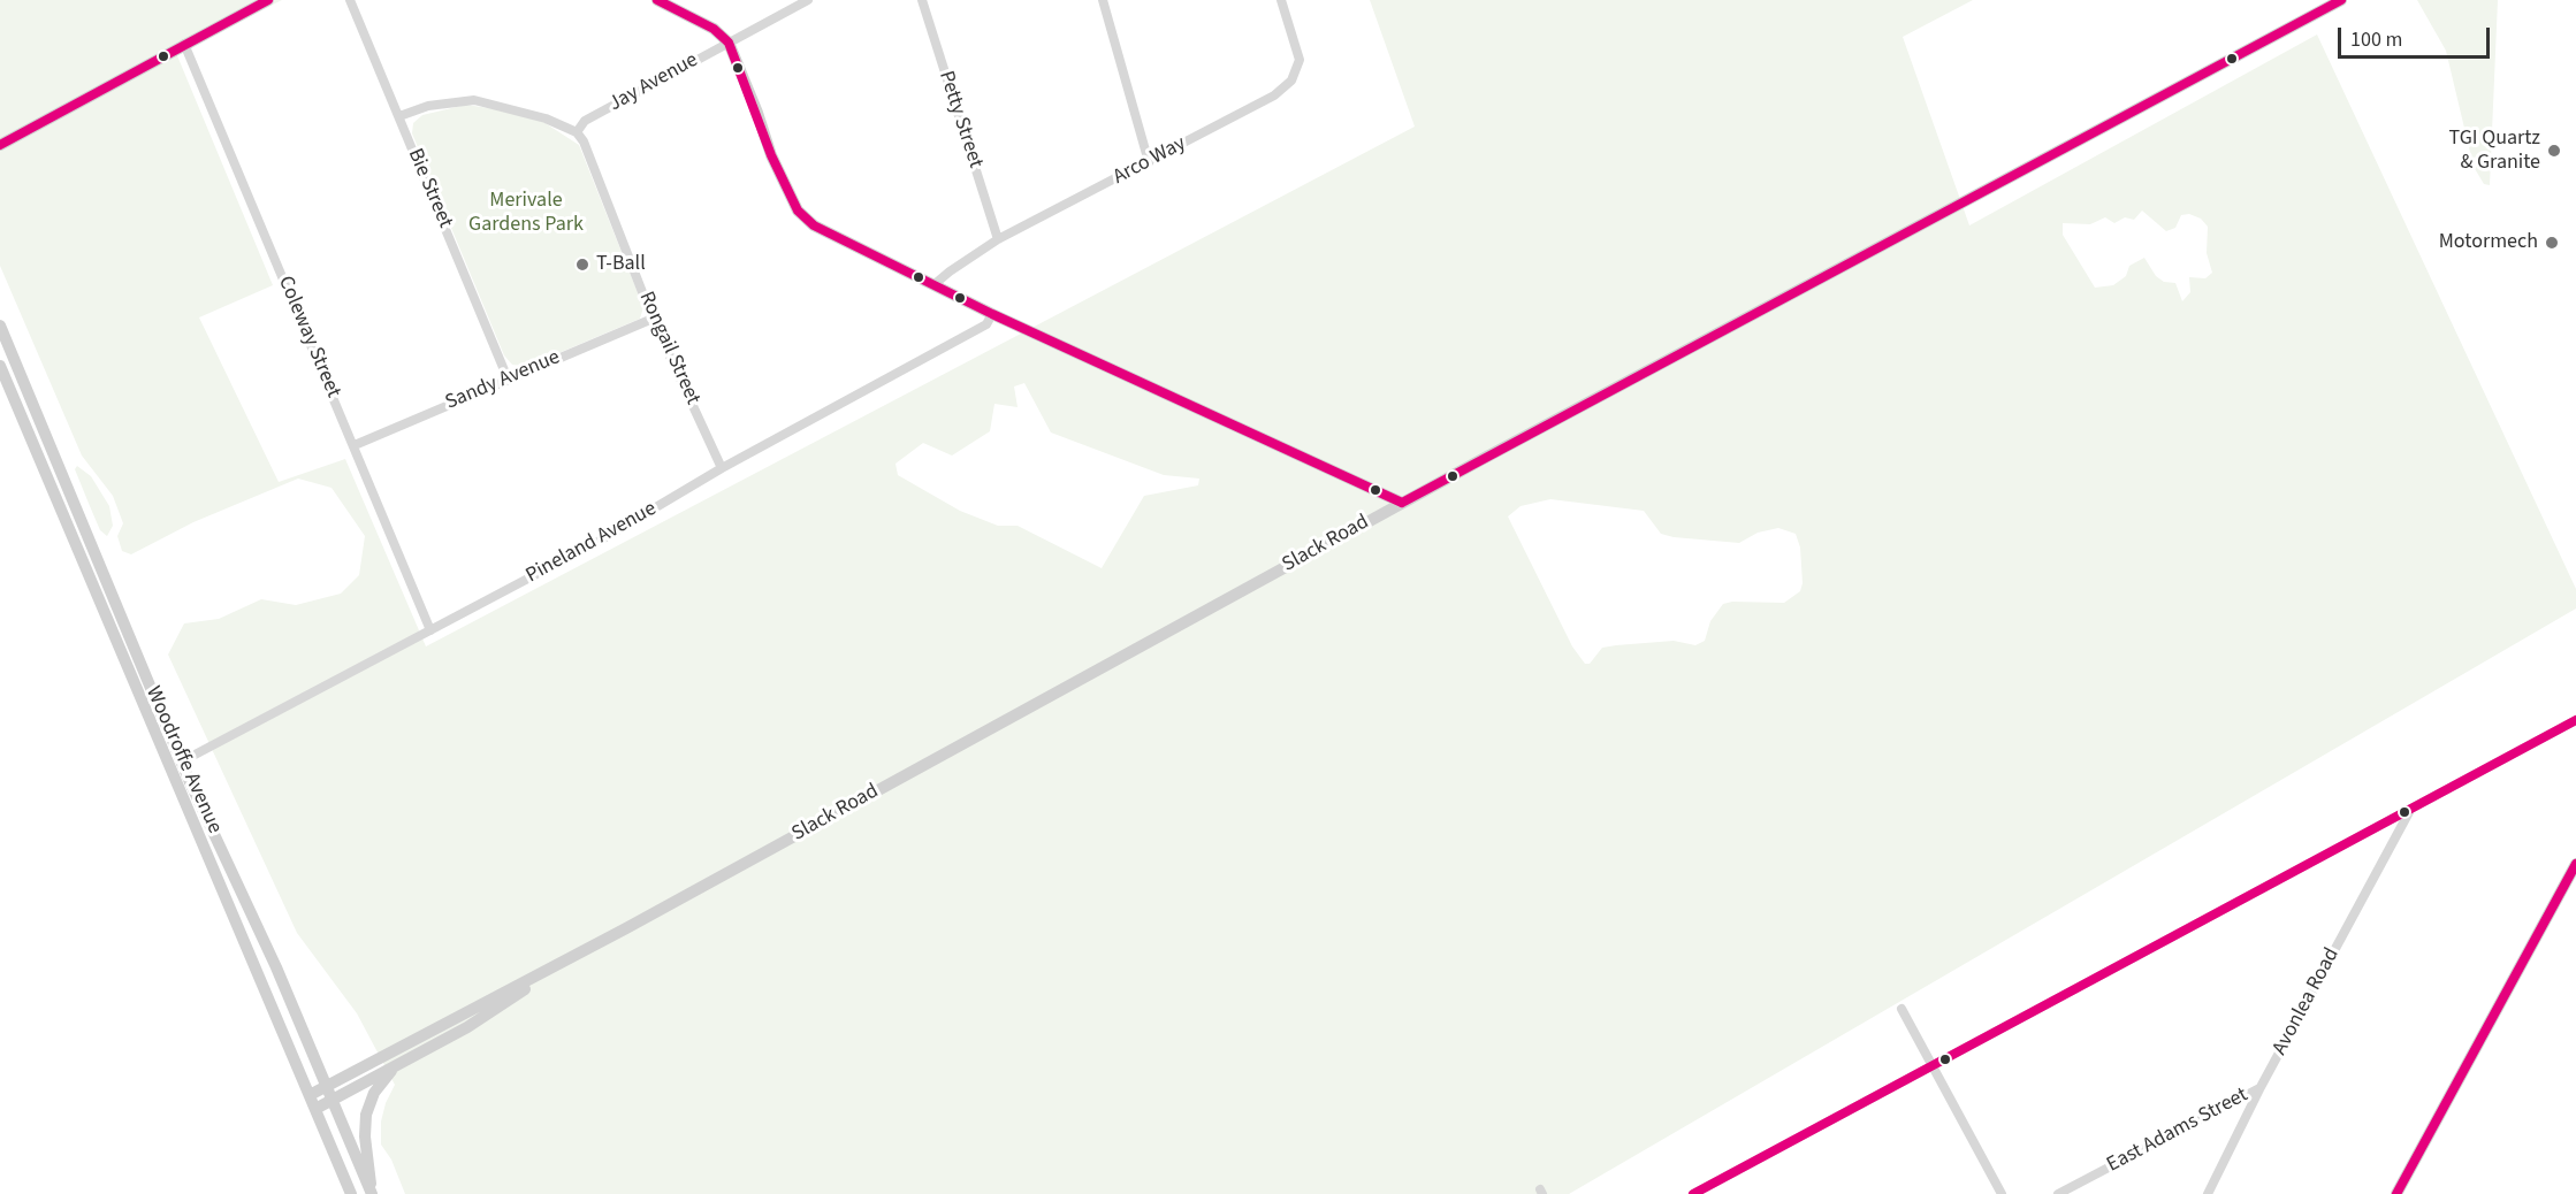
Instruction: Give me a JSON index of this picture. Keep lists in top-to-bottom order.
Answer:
{
  "streets": {
    "street": [
      "Jay Avenue",
      "Petty Street",
      "Arco Way",
      "Bie Street",
      "Coleway Street",
      "Rongail Street",
      "Sandy Avenue",
      "Pineland Avenue",
      "Slack Road",
      "Woodroffe Avenue",
      "Avonlea Road",
      "East Adams Street"
    ]
  },
  "crossings": [
    ["Jay Avenue", "Rongail Street"],
    ["Petty Street", "Arco Way"],
    ["Bie Street", "Sandy Avenue"],
    ["Coleway Street", "Sandy Avenue"],
    ["Coleway Street", "Pineland Avenue"],
    ["Rongail Street", "Sandy Avenue"],
    ["Rongail Street", "Pineland Avenue"],
    ["Pineland Avenue", "Woodroffe Avenue"],
    ["Slack Road", "Woodroffe Avenue"],
    ["Avonlea Road", "East Adams Street"]
  ],
  "parks": ["Merivale Gardens Park"],
  "places": ["TGI Quartz & Granite", "Motormech", "T-Ball"],
  "scale_bar": "100 m"
}
